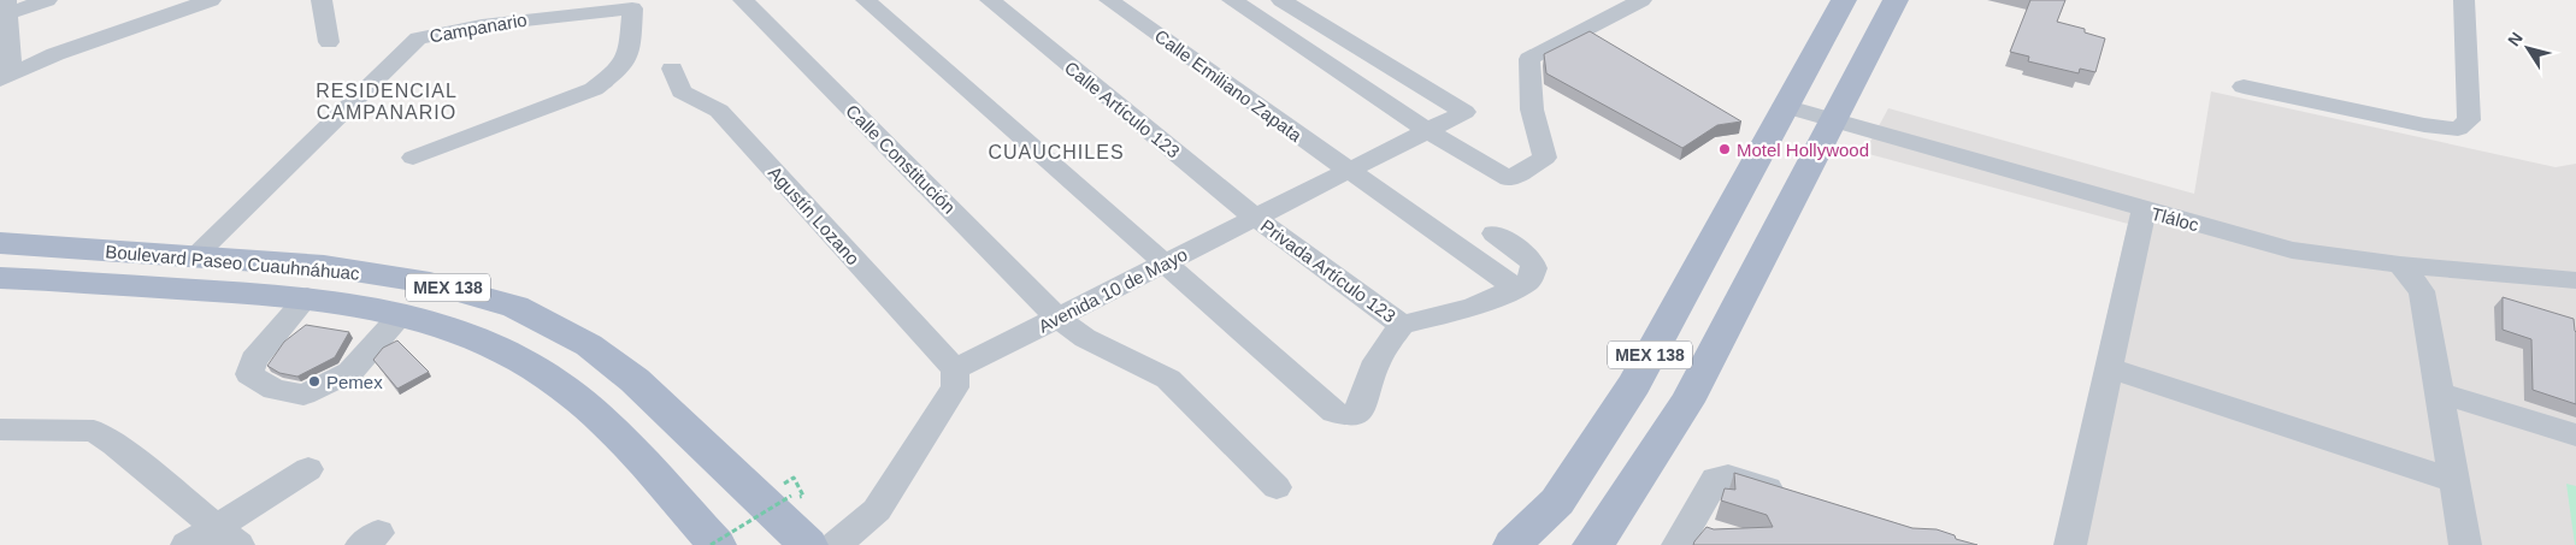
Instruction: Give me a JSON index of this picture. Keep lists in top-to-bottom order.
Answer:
{
  "streets": {
    "main road": ["Boulevard Paseo Cuauhnáhuac", "MEX 138"],
    "street": [
      "Campanario",
      "Calle Emiliano Zapata",
      "Calle Artículo 123",
      "Calle Constitución",
      "Agustín Lozano",
      "Tláloc",
      "Privada Artículo 123",
      "Avenida 10 de Mayo"
    ]
  },
  "crossings": [
    ["Campanario", "Boulevard Paseo Cuauhnáhuac"],
    ["Calle Emiliano Zapata", "Avenida 10 de Mayo"],
    ["Calle Artículo 123", "Privada Artículo 123"],
    ["Calle Artículo 123", "Avenida 10 de Mayo"],
    ["Calle Constitución", "Avenida 10 de Mayo"],
    ["Agustín Lozano", "Avenida 10 de Mayo"],
    ["Tláloc", "MEX 138"],
    ["Privada Artículo 123", "Avenida 10 de Mayo"]
  ],
  "districts": ["RESIDENCIAL CAMPANARIO", "CUAUCHILES"],
  "places": ["Motel Hollywood", "Pemex"],
  "north": "top left"
}
